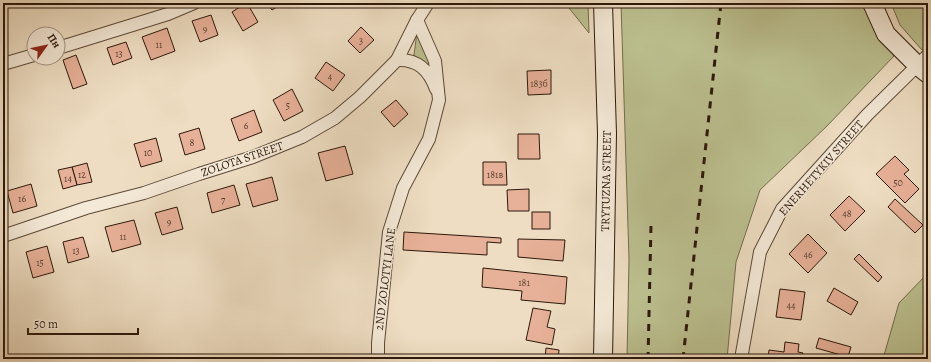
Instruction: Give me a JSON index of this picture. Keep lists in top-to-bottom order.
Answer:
{
  "streets": {
    "street": [
      "ZOLOTA STREET",
      "ENERHETYKIV STREET",
      "TRYTUZNA STREET",
      "2ND ZOLOTYI LANE"
    ]
  },
  "crossings": [
    ["ZOLOTA STREET", "2ND ZOLOTYI LANE"]
  ],
  "house_numbers": [
    "9",
    "3",
    "11",
    "13",
    "4",
    "183б",
    "5",
    "6",
    "8",
    "10",
    "12",
    "181в",
    "14",
    "50",
    "16",
    "7",
    "48",
    "9",
    "11",
    "13",
    "46",
    "15",
    "181",
    "44"
  ],
  "scale_bar": "50 m",
  "north": "top right"
}
